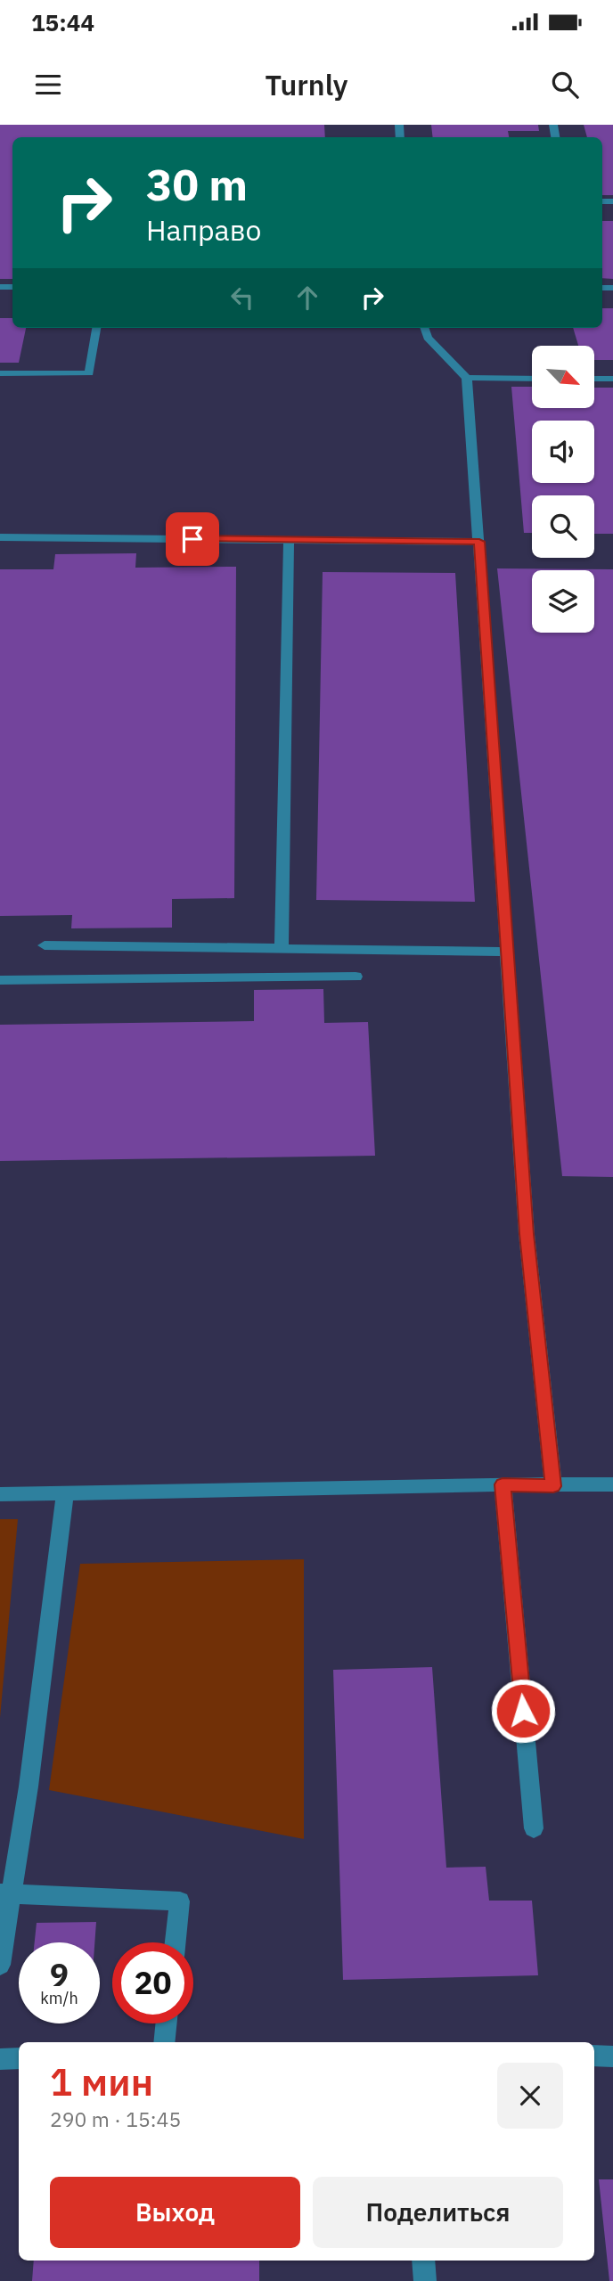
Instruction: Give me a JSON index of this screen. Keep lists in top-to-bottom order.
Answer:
{
  "north": "bottom right",
  "page": {
    "status": "15:44",
    "header": "Turnly",
    "turn": ["30 m", "Направо"],
    "speed": "9 km/h",
    "limit": "20",
    "heading": ["1 мин", "290 m · 15:45"],
    "buttons": ["Выход", "Поделиться"]
  }
}
